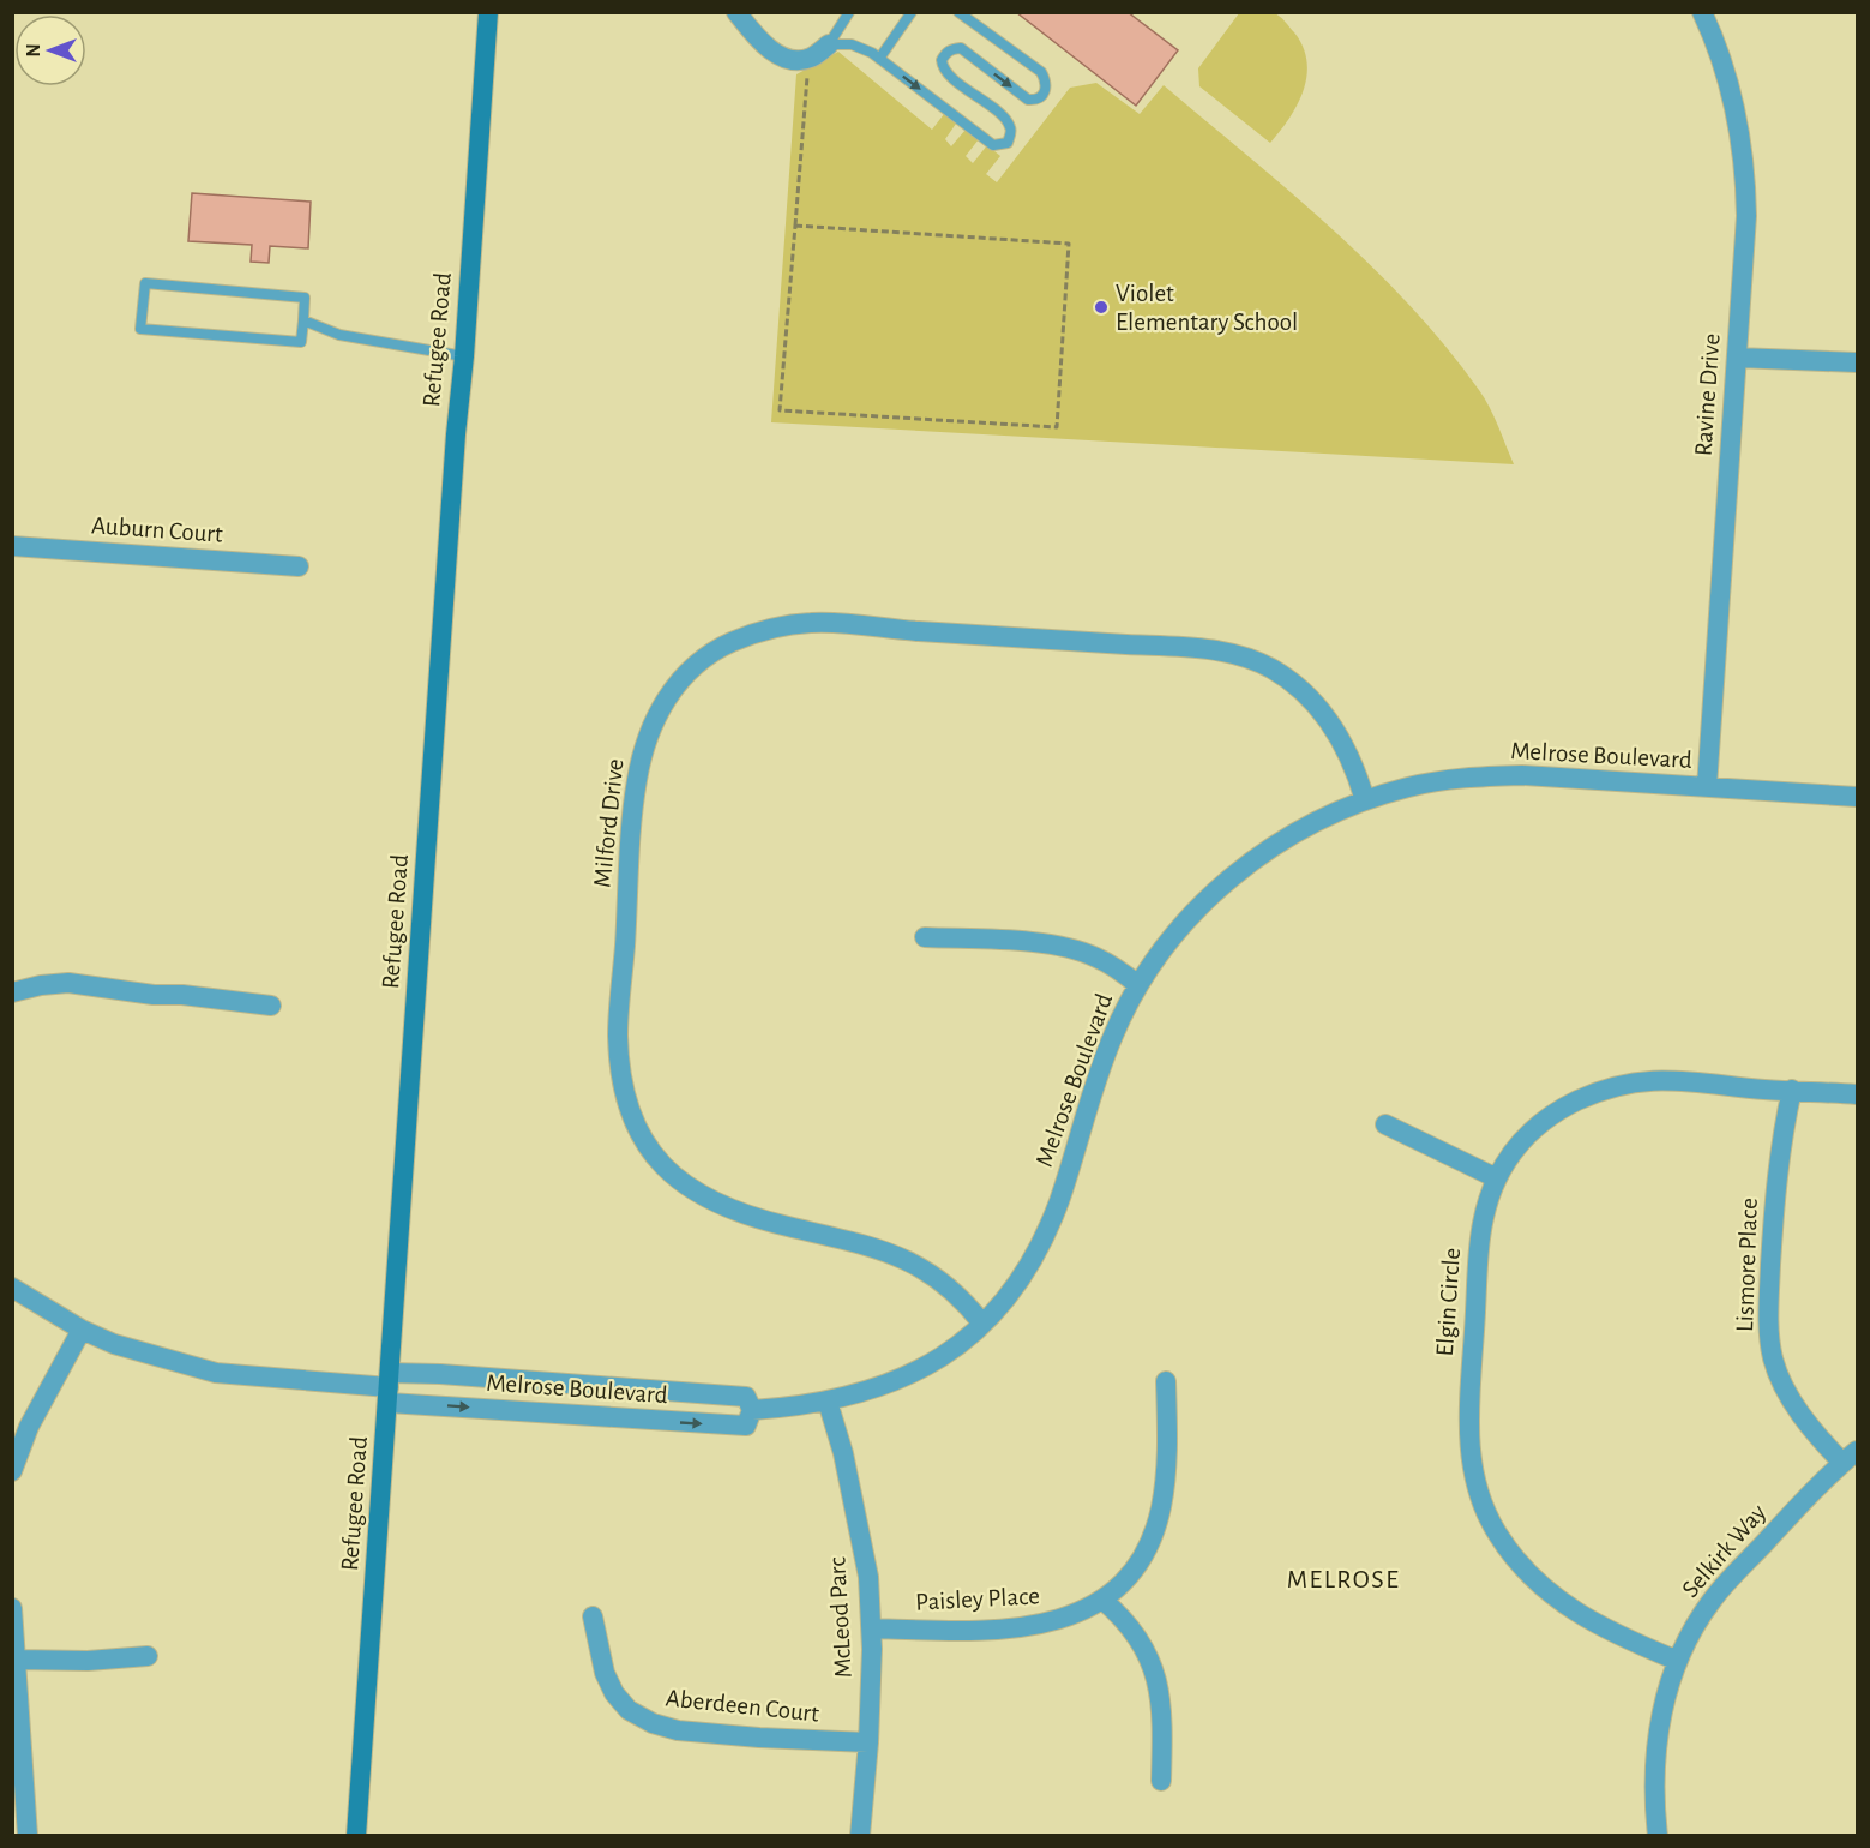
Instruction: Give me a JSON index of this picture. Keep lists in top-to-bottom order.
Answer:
{
  "streets": {
    "main road": ["Refugee Road"],
    "street": [
      "Ravine Drive",
      "Auburn Court",
      "Melrose Boulevard",
      "Milford Drive",
      "Lismore Place",
      "Elgin Circle",
      "Selkirk Way",
      "Paisley Place",
      "McLeod Parc",
      "Aberdeen Court"
    ]
  },
  "crossings": [
    ["Refugee Road", "Melrose Boulevard"],
    ["Ravine Drive", "Melrose Boulevard"],
    ["Melrose Boulevard", "Milford Drive"],
    ["Melrose Boulevard", "McLeod Parc"],
    ["Lismore Place", "Elgin Circle"],
    ["Lismore Place", "Selkirk Way"],
    ["Elgin Circle", "Selkirk Way"],
    ["Paisley Place", "McLeod Parc"],
    ["McLeod Parc", "Aberdeen Court"]
  ],
  "districts": ["MELROSE"],
  "places": ["Violet Elementary School"],
  "north": "left"
}
